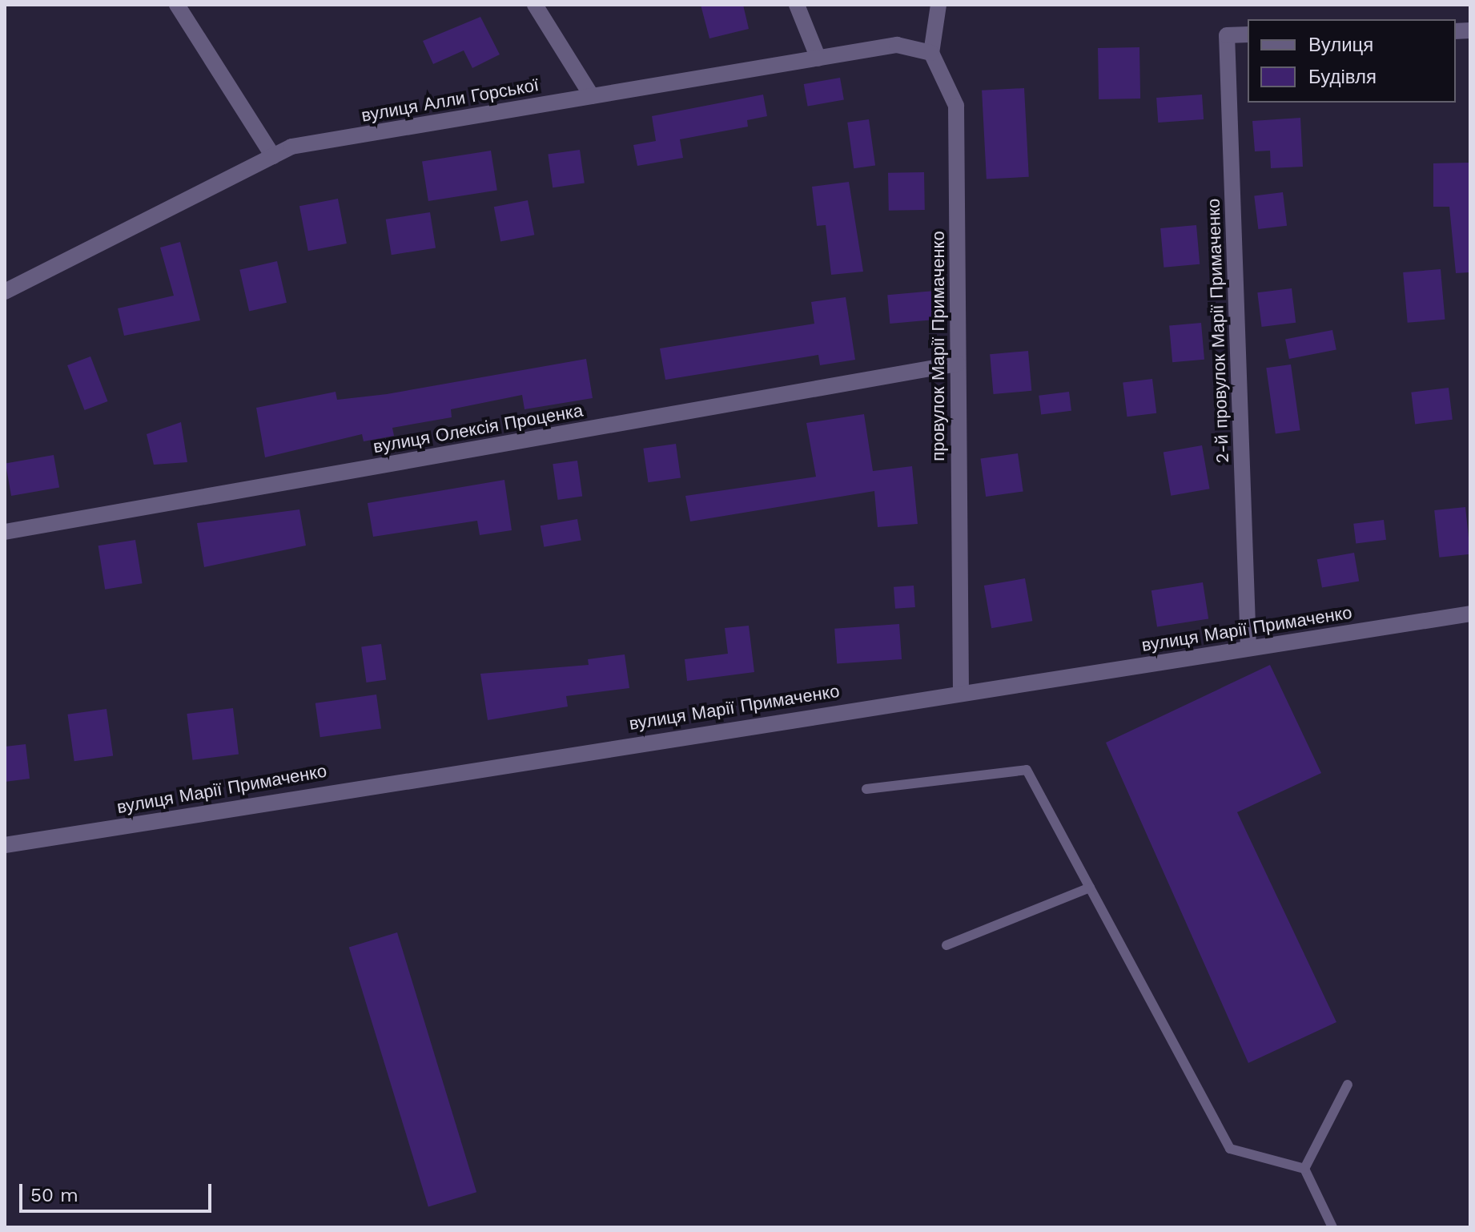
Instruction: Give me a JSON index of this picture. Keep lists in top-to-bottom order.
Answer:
{
  "streets": {
    "street": [
      "вулиця Алли Горської",
      "2-й провулок Марії Примаченко",
      "провулок Марії Примаченко",
      "вулиця Олексія Проценка",
      "вулиця Марії Примаченко"
    ]
  },
  "crossings": [
    ["вулиця Алли Горської", "провулок Марії Примаченко"],
    ["2-й провулок Марії Примаченко", "вулиця Марії Примаченко"],
    ["провулок Марії Примаченко", "вулиця Олексія Проценка"],
    ["провулок Марії Примаченко", "вулиця Марії Примаченко"]
  ],
  "legend": ["Вулиця", "Будівля"],
  "scale_bar": "50 m"
}
